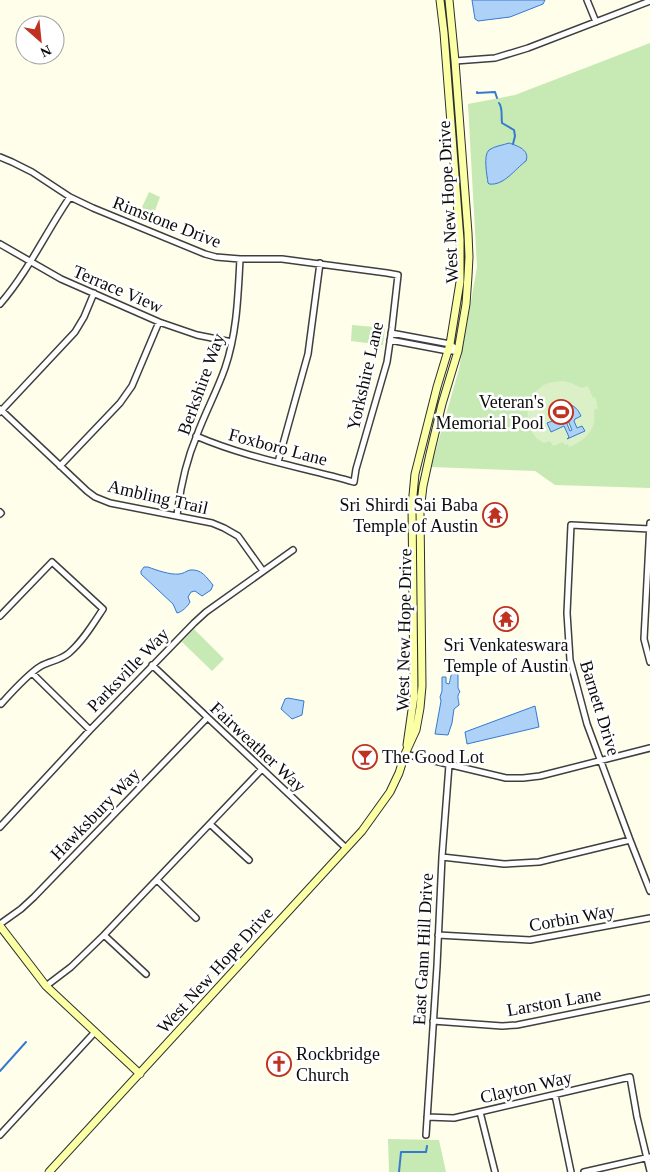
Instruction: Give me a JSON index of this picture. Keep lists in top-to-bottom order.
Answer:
{
  "streets": {
    "main road": ["West New Hope Drive"],
    "street": [
      "Rimstone Drive",
      "Terrace View",
      "Yorkshire Lane",
      "Berkshire Way",
      "Foxboro Lane",
      "Ambling Trail",
      "Parksville Way",
      "Barnett Drive",
      "Fairweather Way",
      "Hawksbury Way",
      "Corbin Way",
      "East Gann Hill Drive",
      "Larston Lane",
      "Clayton Way"
    ]
  },
  "crossings": [
    ["West New Hope Drive", "Fairweather Way"],
    ["Rimstone Drive", "Yorkshire Lane"],
    ["Rimstone Drive", "Berkshire Way"],
    ["Terrace View", "Berkshire Way"],
    ["Yorkshire Lane", "Foxboro Lane"],
    ["Berkshire Way", "Foxboro Lane"],
    ["Berkshire Way", "Ambling Trail"],
    ["Ambling Trail", "Parksville Way"],
    ["Parksville Way", "Fairweather Way"],
    ["Fairweather Way", "Hawksbury Way"],
    ["Corbin Way", "East Gann Hill Drive"],
    ["East Gann Hill Drive", "Larston Lane"],
    ["East Gann Hill Drive", "Clayton Way"]
  ],
  "places": {
    "sports": ["Veteran's Memorial Pool"],
    "temple": ["Sri Shirdi Sai Baba Temple of Austin", "Sri Venkateswara Temple of Austin"],
    "bar": ["The Good Lot"],
    "church": ["Rockbridge Church"]
  },
  "north": "bottom right"
}
